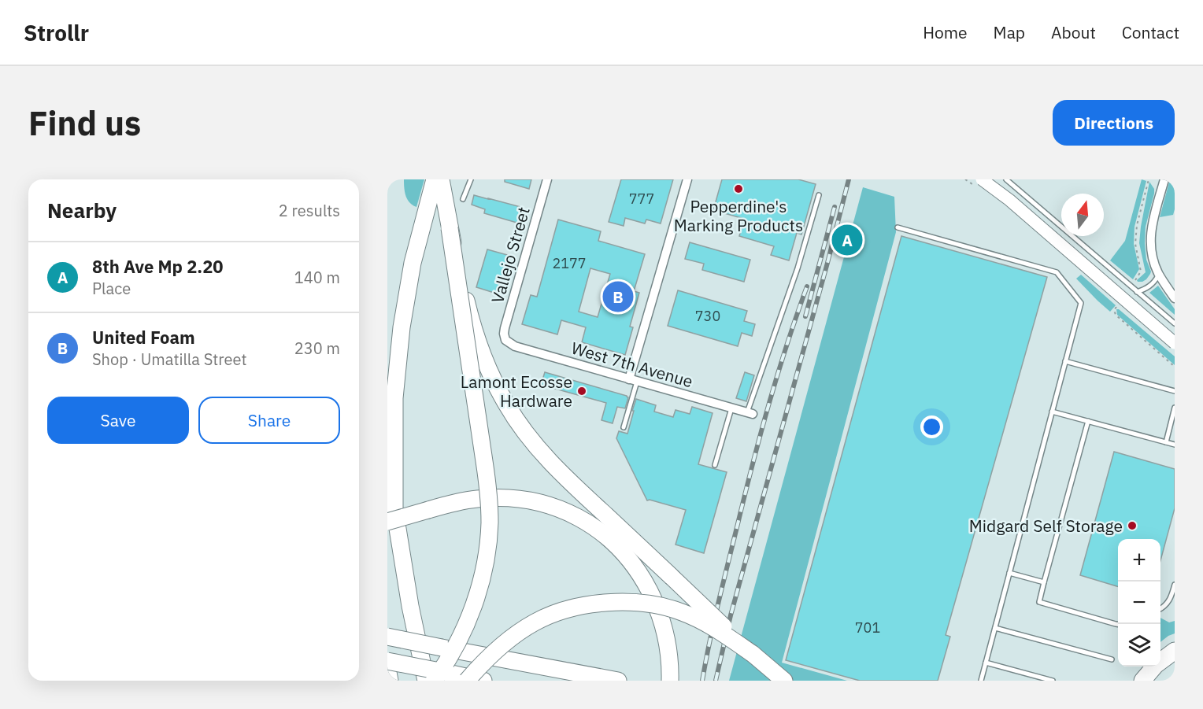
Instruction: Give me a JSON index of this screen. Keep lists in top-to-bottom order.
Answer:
{
  "streets": {
    "street": ["Vallejo Street", "West 7th Avenue"]
  },
  "crossings": [
    ["Vallejo Street", "West 7th Avenue"]
  ],
  "places": ["Pepperdine's Marking Products", "Lamont Ecosse Hardware", "Midgard Self Storage"],
  "house_numbers": [
    "777",
    "2177",
    "730",
    "701"
  ],
  "north": "top",
  "page": {
    "header": "Strollr",
    "nav": [
      "Home",
      "Map",
      "About",
      "Contact"
    ],
    "buttons": [
      "Directions",
      ["Save", "Share"]
    ],
    "title": "Find us",
    "heading": ["Nearby", "2 results"],
    "pins": ["A", "B"],
    "list": [
      {
        "mark": "A",
        "name": "8th Ave Mp 2.20",
        "note": "Place",
        "value": "140 m"
      },
      {
        "mark": "B",
        "name": "United Foam",
        "note": "Shop · Umatilla Street",
        "value": "230 m"
      }
    ],
    "map_buttons": ["+", "−"]
  }
}
